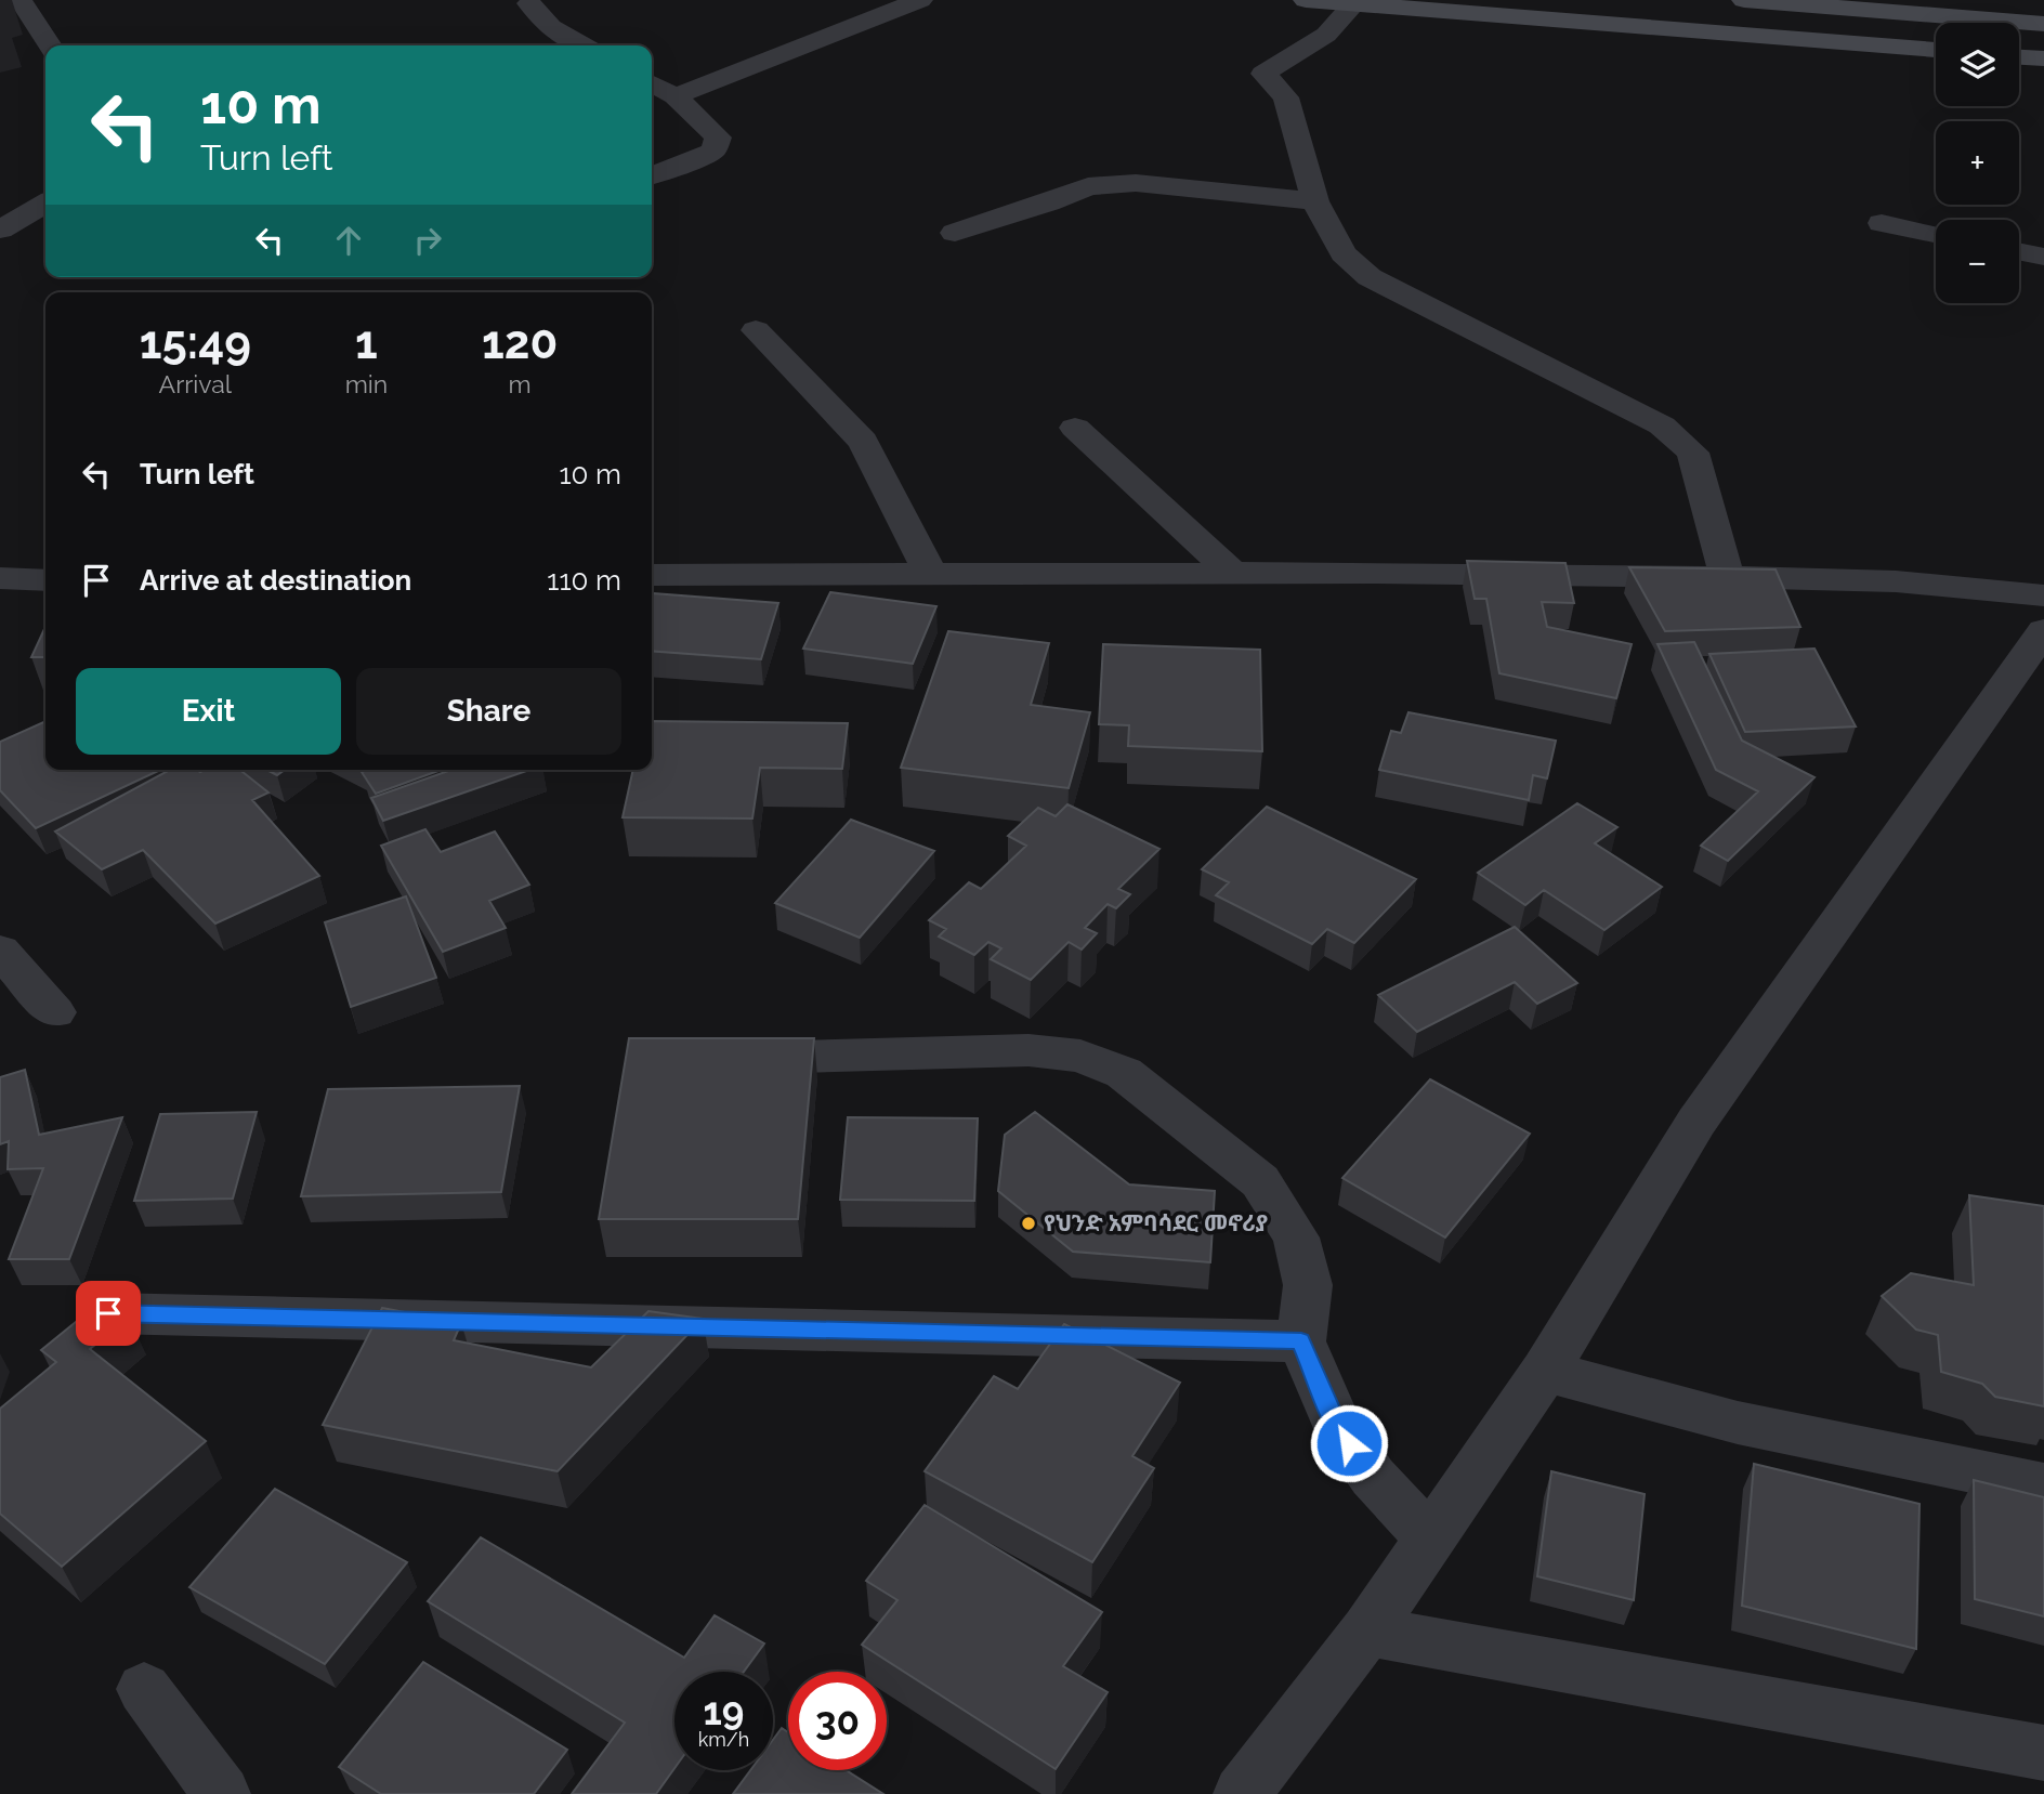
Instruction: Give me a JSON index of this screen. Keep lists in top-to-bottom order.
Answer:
{
  "places": ["የህንድ አምባሳደር መኖሪያ"],
  "page": {
    "map_buttons": ["+", "−"],
    "turn": ["10 m", "Turn left"],
    "eta": [
      "15:49",
      "Arrival",
      "1",
      "min",
      "120",
      "m"
    ],
    "list": [
      {
        "name": "Turn left",
        "value": "10 m"
      },
      {
        "name": "Arrive at destination",
        "value": "110 m"
      }
    ],
    "buttons": ["Exit", "Share"],
    "speed": "19 km/h",
    "limit": "30"
  }
}
